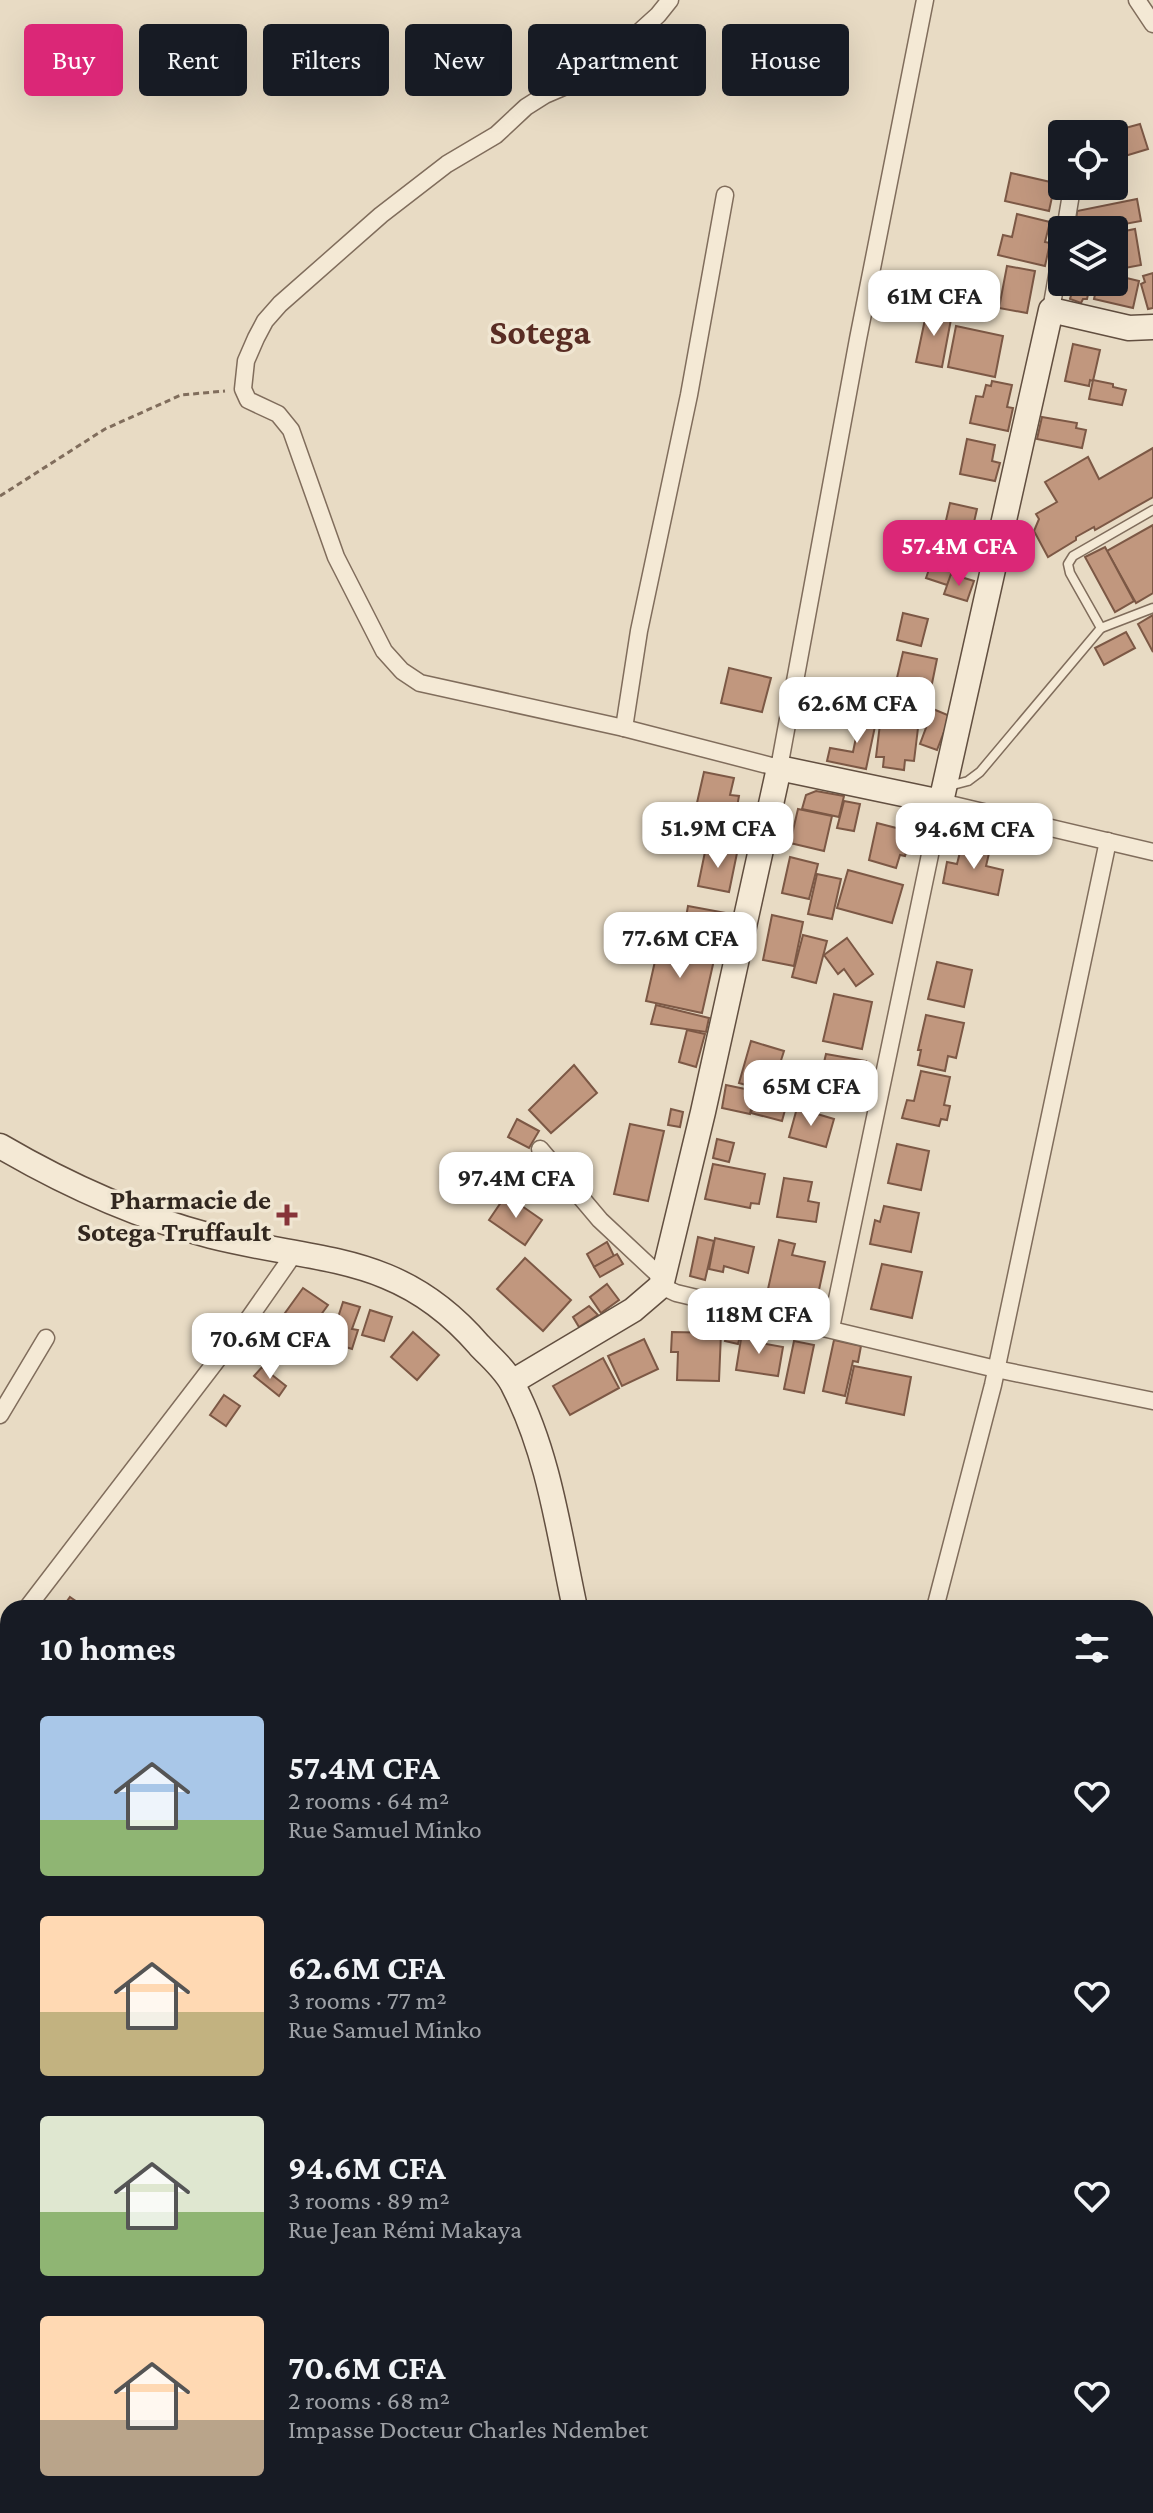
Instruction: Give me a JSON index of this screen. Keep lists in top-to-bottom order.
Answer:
{
  "districts": ["Sotega"],
  "places": {
    "health": ["Pharmacie de Sotega Truffault"]
  },
  "page": {
    "chip": [
      "Buy",
      "Rent",
      "Filters",
      "New",
      "Apartment",
      "House"
    ],
    "price": [
      "61M CFA",
      "57.4M CFA",
      "62.6M CFA",
      "51.9M CFA",
      "94.6M CFA",
      "77.6M CFA",
      "65M CFA",
      "97.4M CFA",
      "118M CFA",
      "70.6M CFA"
    ],
    "heading": "10 homes",
    "list": [
      {
        "name": "57.4M CFA",
        "note": "2 rooms · 64 m² · Rue Samuel Minko"
      },
      {
        "name": "62.6M CFA",
        "note": "3 rooms · 77 m² · Rue Samuel Minko"
      },
      {
        "name": "94.6M CFA",
        "note": "3 rooms · 89 m² · Rue Jean Rémi Makaya"
      },
      {
        "name": "70.6M CFA",
        "note": "2 rooms · 68 m² · Impasse Docteur Charles Ndembet"
      }
    ]
  }
}
